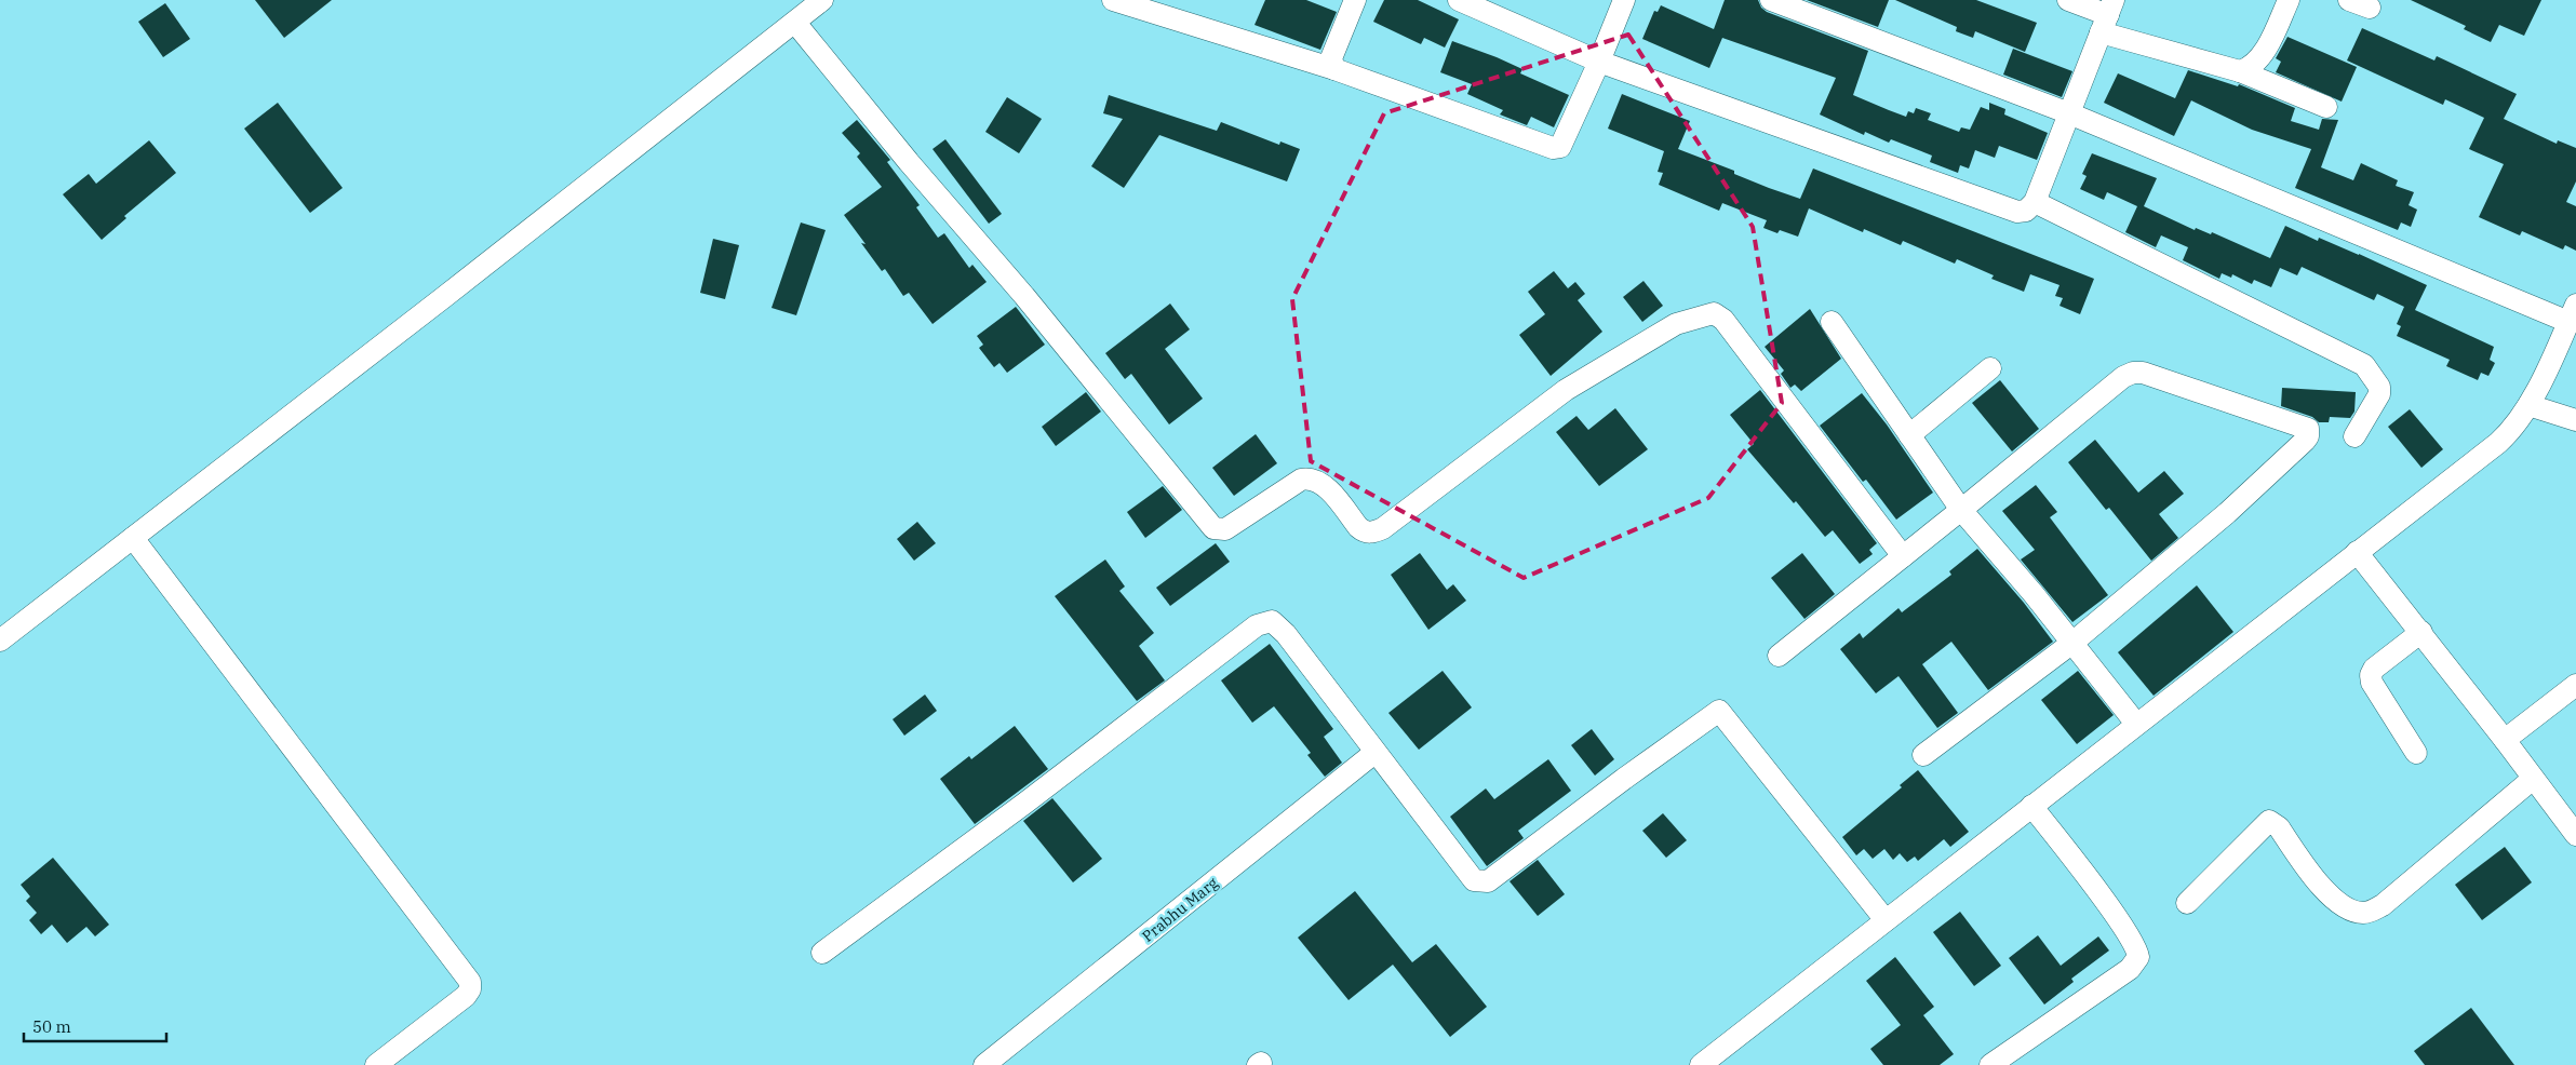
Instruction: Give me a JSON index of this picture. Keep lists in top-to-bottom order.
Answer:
{
  "streets": {
    "street": ["Prabhu Marg"]
  },
  "scale_bar": "50 m"
}
